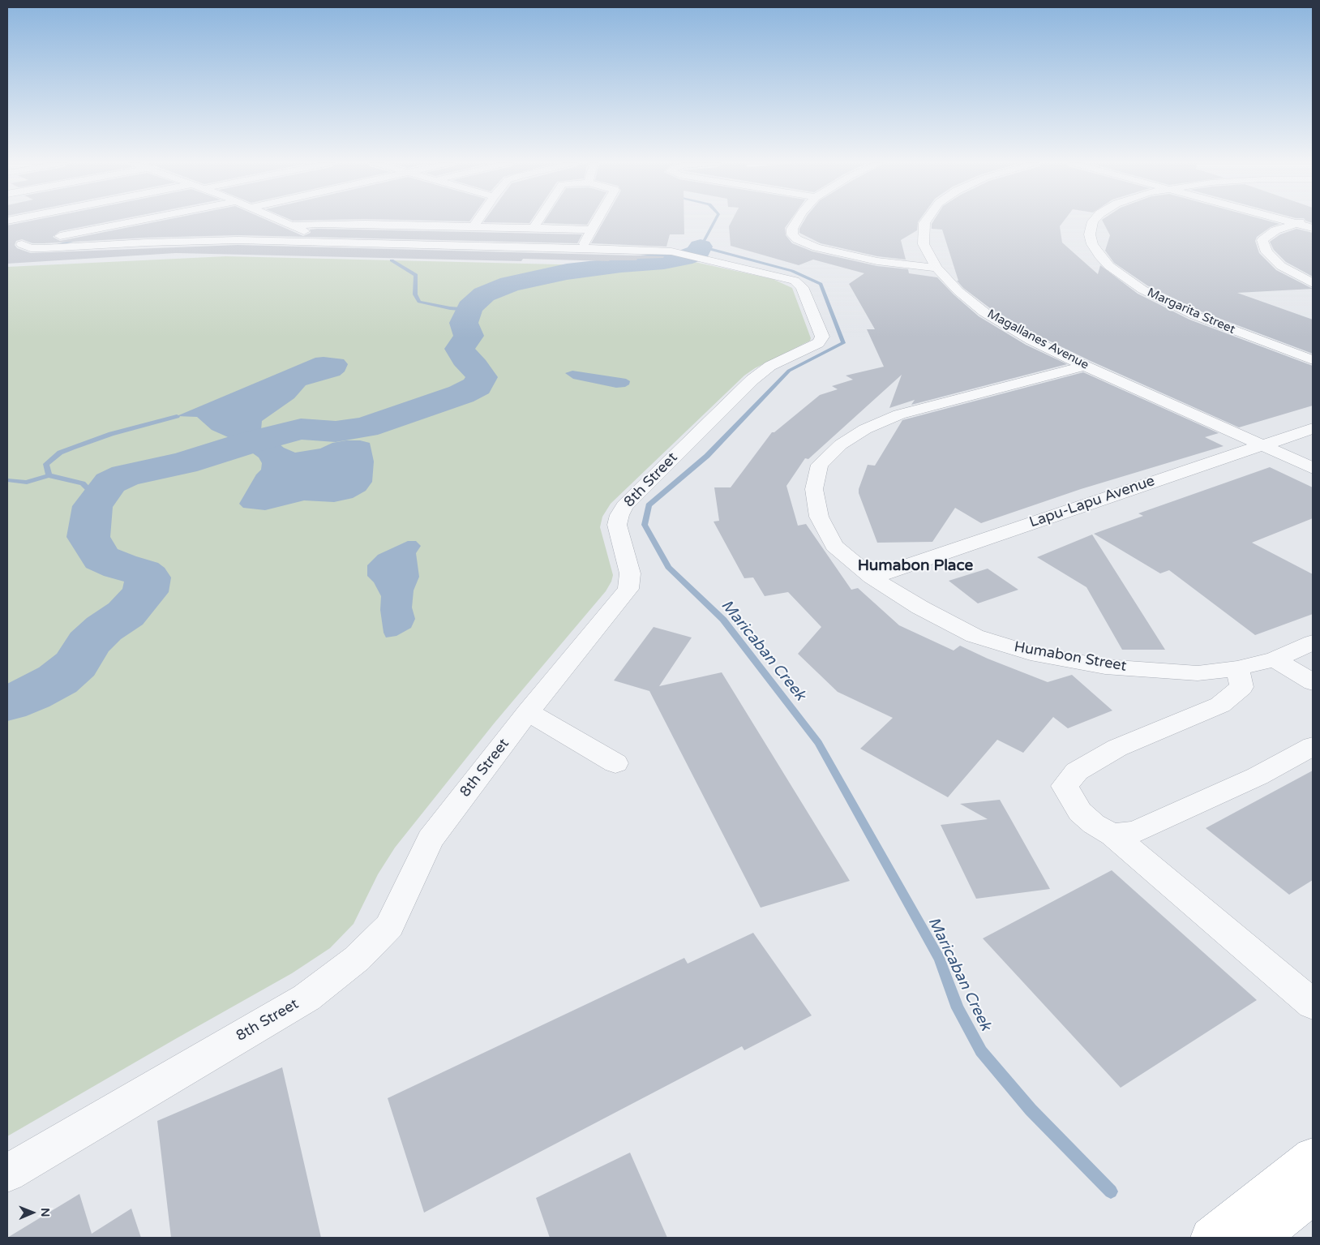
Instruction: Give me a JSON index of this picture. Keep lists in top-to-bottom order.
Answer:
{
  "streets": {
    "street": [
      "Margarita Street",
      "Magallanes Avenue",
      "8th Street",
      "Lapu-Lapu Avenue",
      "Humabon Street"
    ]
  },
  "crossings": [
    ["Magallanes Avenue", "Lapu-Lapu Avenue"],
    ["Magallanes Avenue", "Humabon Street"],
    ["Lapu-Lapu Avenue", "Humabon Street"]
  ],
  "districts": ["Humabon Place"],
  "water": ["Maricaban Creek"],
  "north": "right"
}
